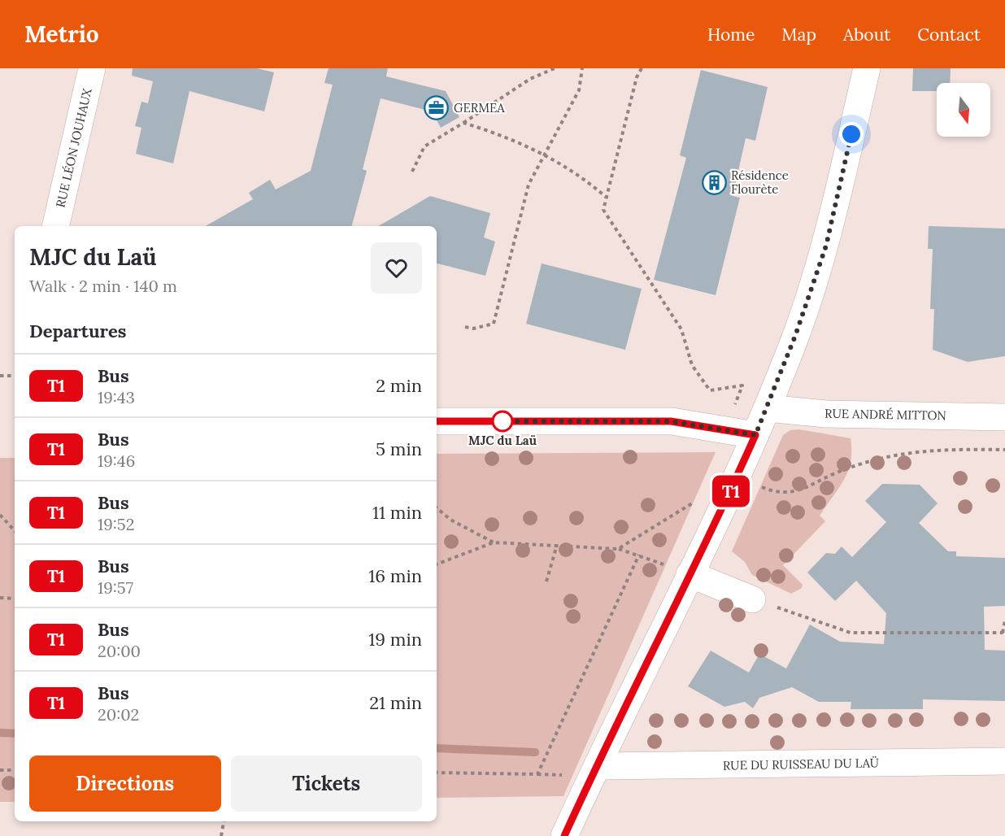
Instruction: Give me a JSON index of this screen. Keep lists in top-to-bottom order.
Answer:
{
  "streets": {
    "street": ["RUE LÉON JOUHAUX", "RUE ANDRÉ MITTON", "RUE DU RUISSEAU DU LAÜ"]
  },
  "places": {
    "office": ["GERMEA"],
    "building": ["Résidence Flourète"],
    "other": ["MJC du Laü"]
  },
  "lines": ["bus line T1"],
  "north": "bottom",
  "page": {
    "header": "Metrio",
    "nav": [
      "Home",
      "Map",
      "About",
      "Contact"
    ],
    "on_map": "T1",
    "heading": [
      ["MJC du Laü", "Walk · 2 min · 140 m"],
      "Departures"
    ],
    "list": [
      {
        "mark": "T1",
        "name": "Bus",
        "note": "19:43",
        "value": "2 min"
      },
      {
        "mark": "T1",
        "name": "Bus",
        "note": "19:46",
        "value": "5 min"
      },
      {
        "mark": "T1",
        "name": "Bus",
        "note": "19:52",
        "value": "11 min"
      },
      {
        "mark": "T1",
        "name": "Bus",
        "note": "19:57",
        "value": "16 min"
      },
      {
        "mark": "T1",
        "name": "Bus",
        "note": "20:00",
        "value": "19 min"
      },
      {
        "mark": "T1",
        "name": "Bus",
        "note": "20:02",
        "value": "21 min"
      }
    ],
    "buttons": ["Directions", "Tickets"]
  }
}
